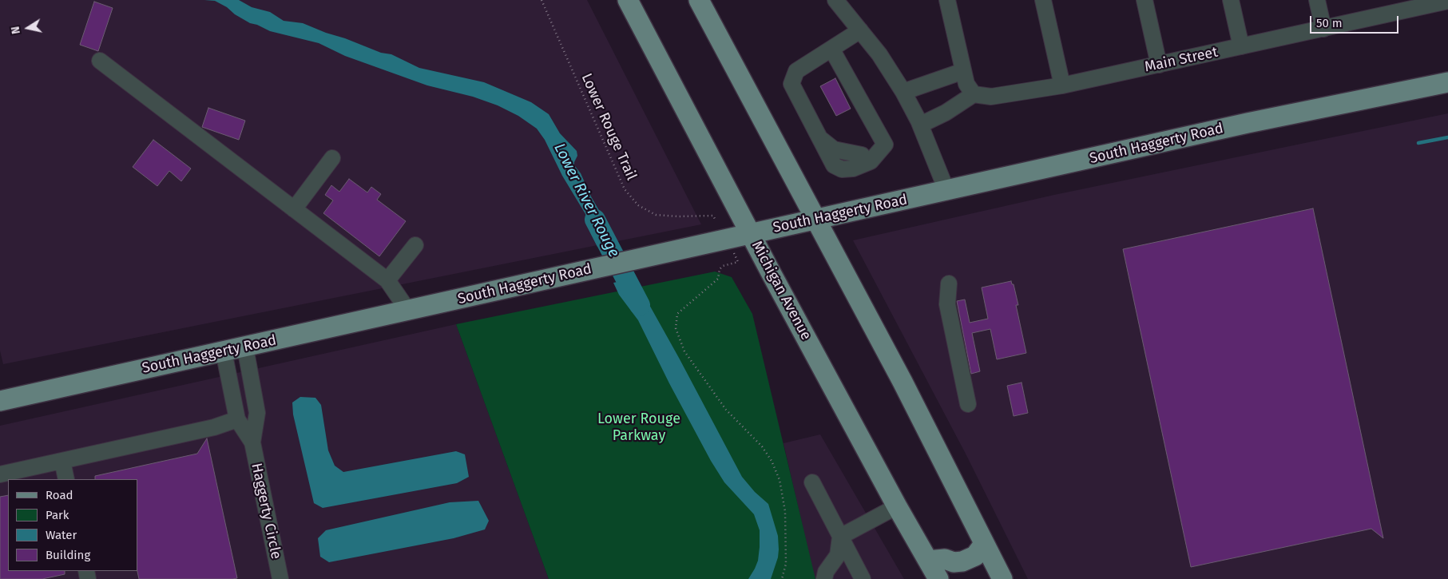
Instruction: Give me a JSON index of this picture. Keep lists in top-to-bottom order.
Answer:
{
  "streets": {
    "main road": ["South Haggerty Road", "Michigan Avenue"],
    "street": ["Main Street", "Haggerty Circle"],
    "path": ["Lower Rouge Trail"]
  },
  "crossings": [
    ["South Haggerty Road", "Michigan Avenue"],
    ["South Haggerty Road", "Haggerty Circle"]
  ],
  "water": ["Lower River Rouge"],
  "parks": ["Lower Rouge Parkway"],
  "legend": [
    "Road",
    "Park",
    "Water",
    "Building"
  ],
  "scale_bar": "50 m",
  "north": "left"
}
